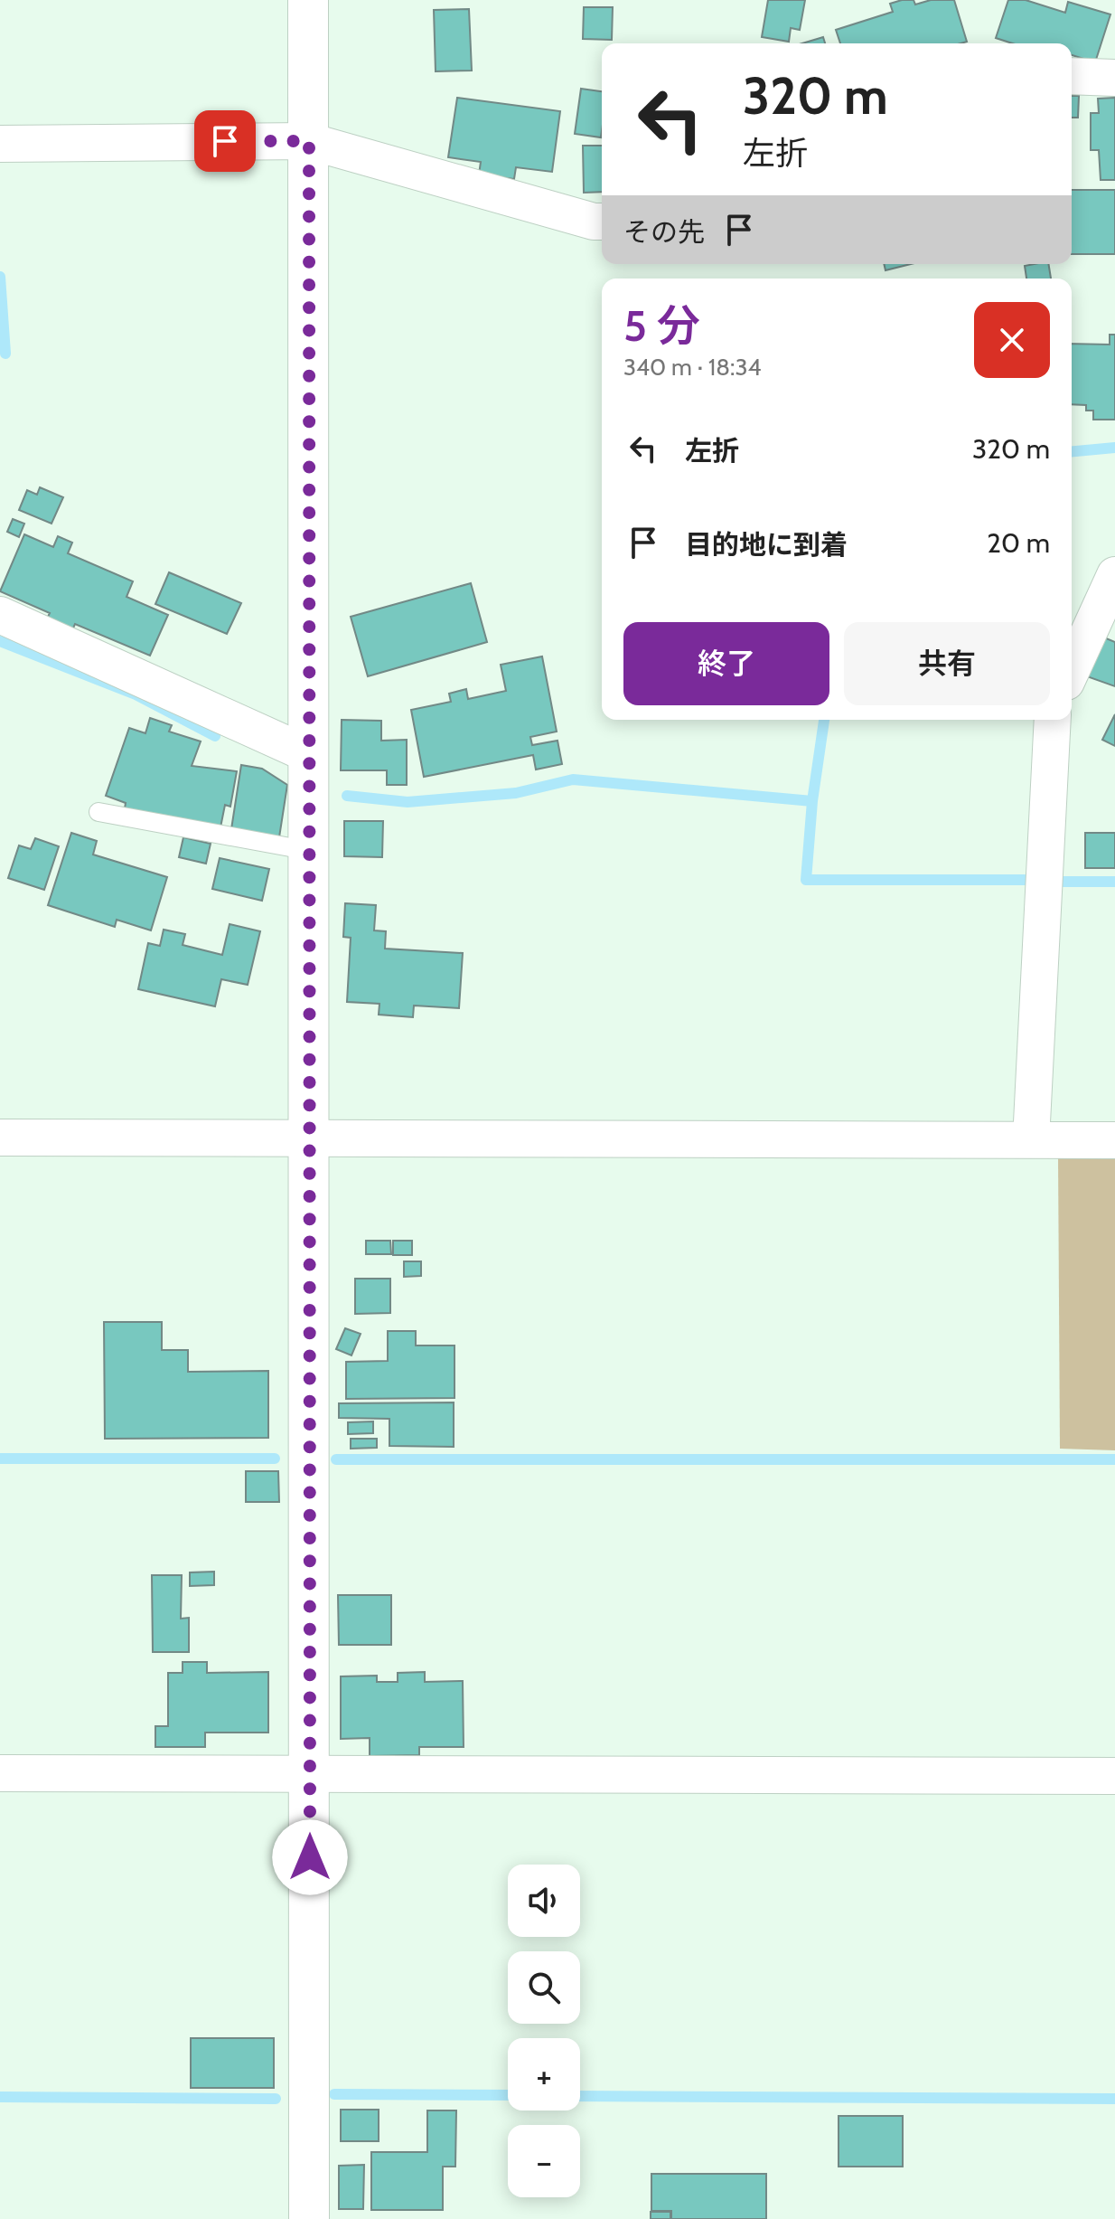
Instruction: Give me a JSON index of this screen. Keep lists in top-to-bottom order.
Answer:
{
  "page": {
    "turn": ["320 m", "左折"],
    "then": "その先",
    "heading": ["5 分", "340 m · 18:34"],
    "list": [
      {
        "name": "左折",
        "value": "320 m"
      },
      {
        "name": "目的地に到着",
        "value": "20 m"
      }
    ],
    "buttons": ["終了", "共有"],
    "map_buttons": ["+", "−"]
  }
}
